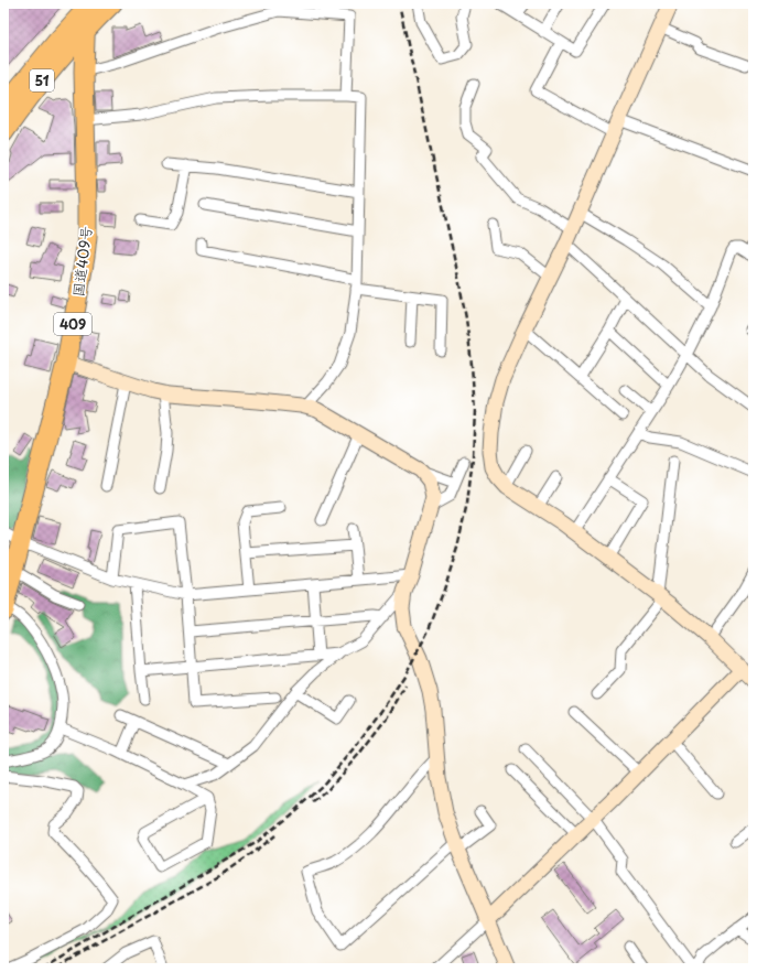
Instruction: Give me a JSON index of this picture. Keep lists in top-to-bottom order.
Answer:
{
  "streets": {
    "highway": ["51", "国道409号", "409"]
  },
  "crossings": [
    ["51", "国道409号"]
  ]
}
